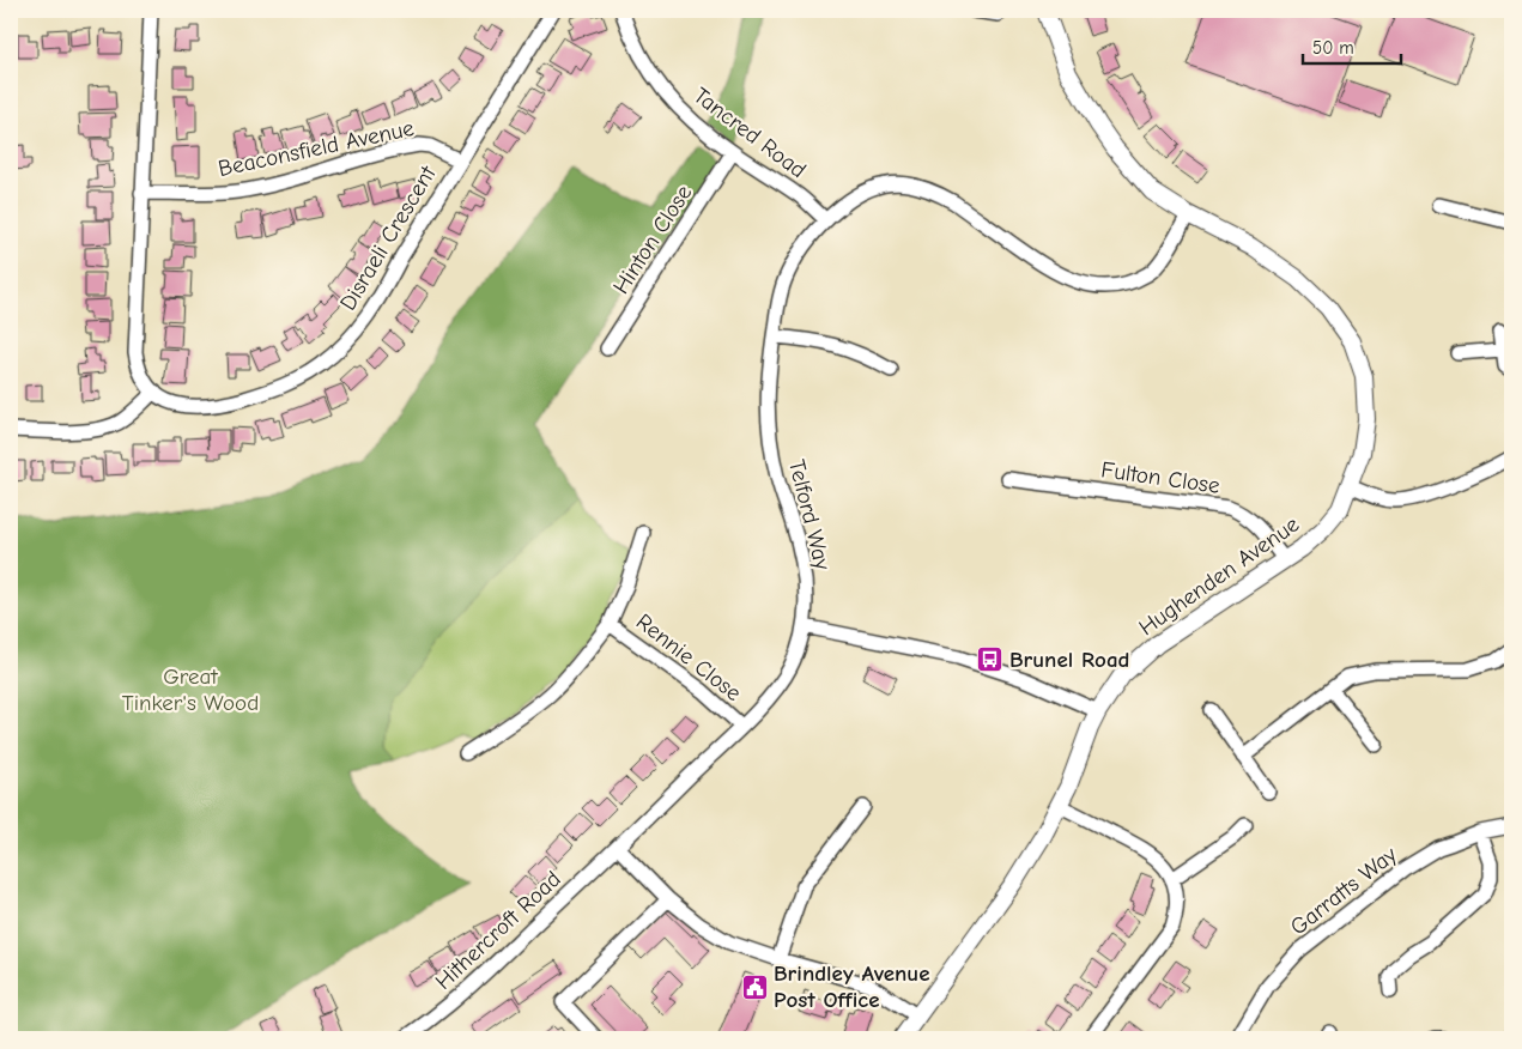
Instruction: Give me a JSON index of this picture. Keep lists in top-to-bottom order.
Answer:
{
  "streets": {
    "street": [
      "Tancred Road",
      "Beaconsfield Avenue",
      "Disraeli Crescent",
      "Hinton Close",
      "Fulton Close",
      "Telford Way",
      "Hughenden Avenue",
      "Rennie Close",
      "Garratts Way",
      "Hithercroft Road"
    ]
  },
  "crossings": [
    ["Tancred Road", "Hinton Close"],
    ["Tancred Road", "Telford Way"],
    ["Beaconsfield Avenue", "Disraeli Crescent"],
    ["Fulton Close", "Hughenden Avenue"],
    ["Telford Way", "Hughenden Avenue"],
    ["Telford Way", "Rennie Close"],
    ["Telford Way", "Hithercroft Road"]
  ],
  "parks": ["Great Tinker's Wood"],
  "places": {
    "bus stop": ["Brunel Road"],
    "public building": ["Brindley Avenue Post Office"]
  },
  "scale_bar": "50 m"
}
